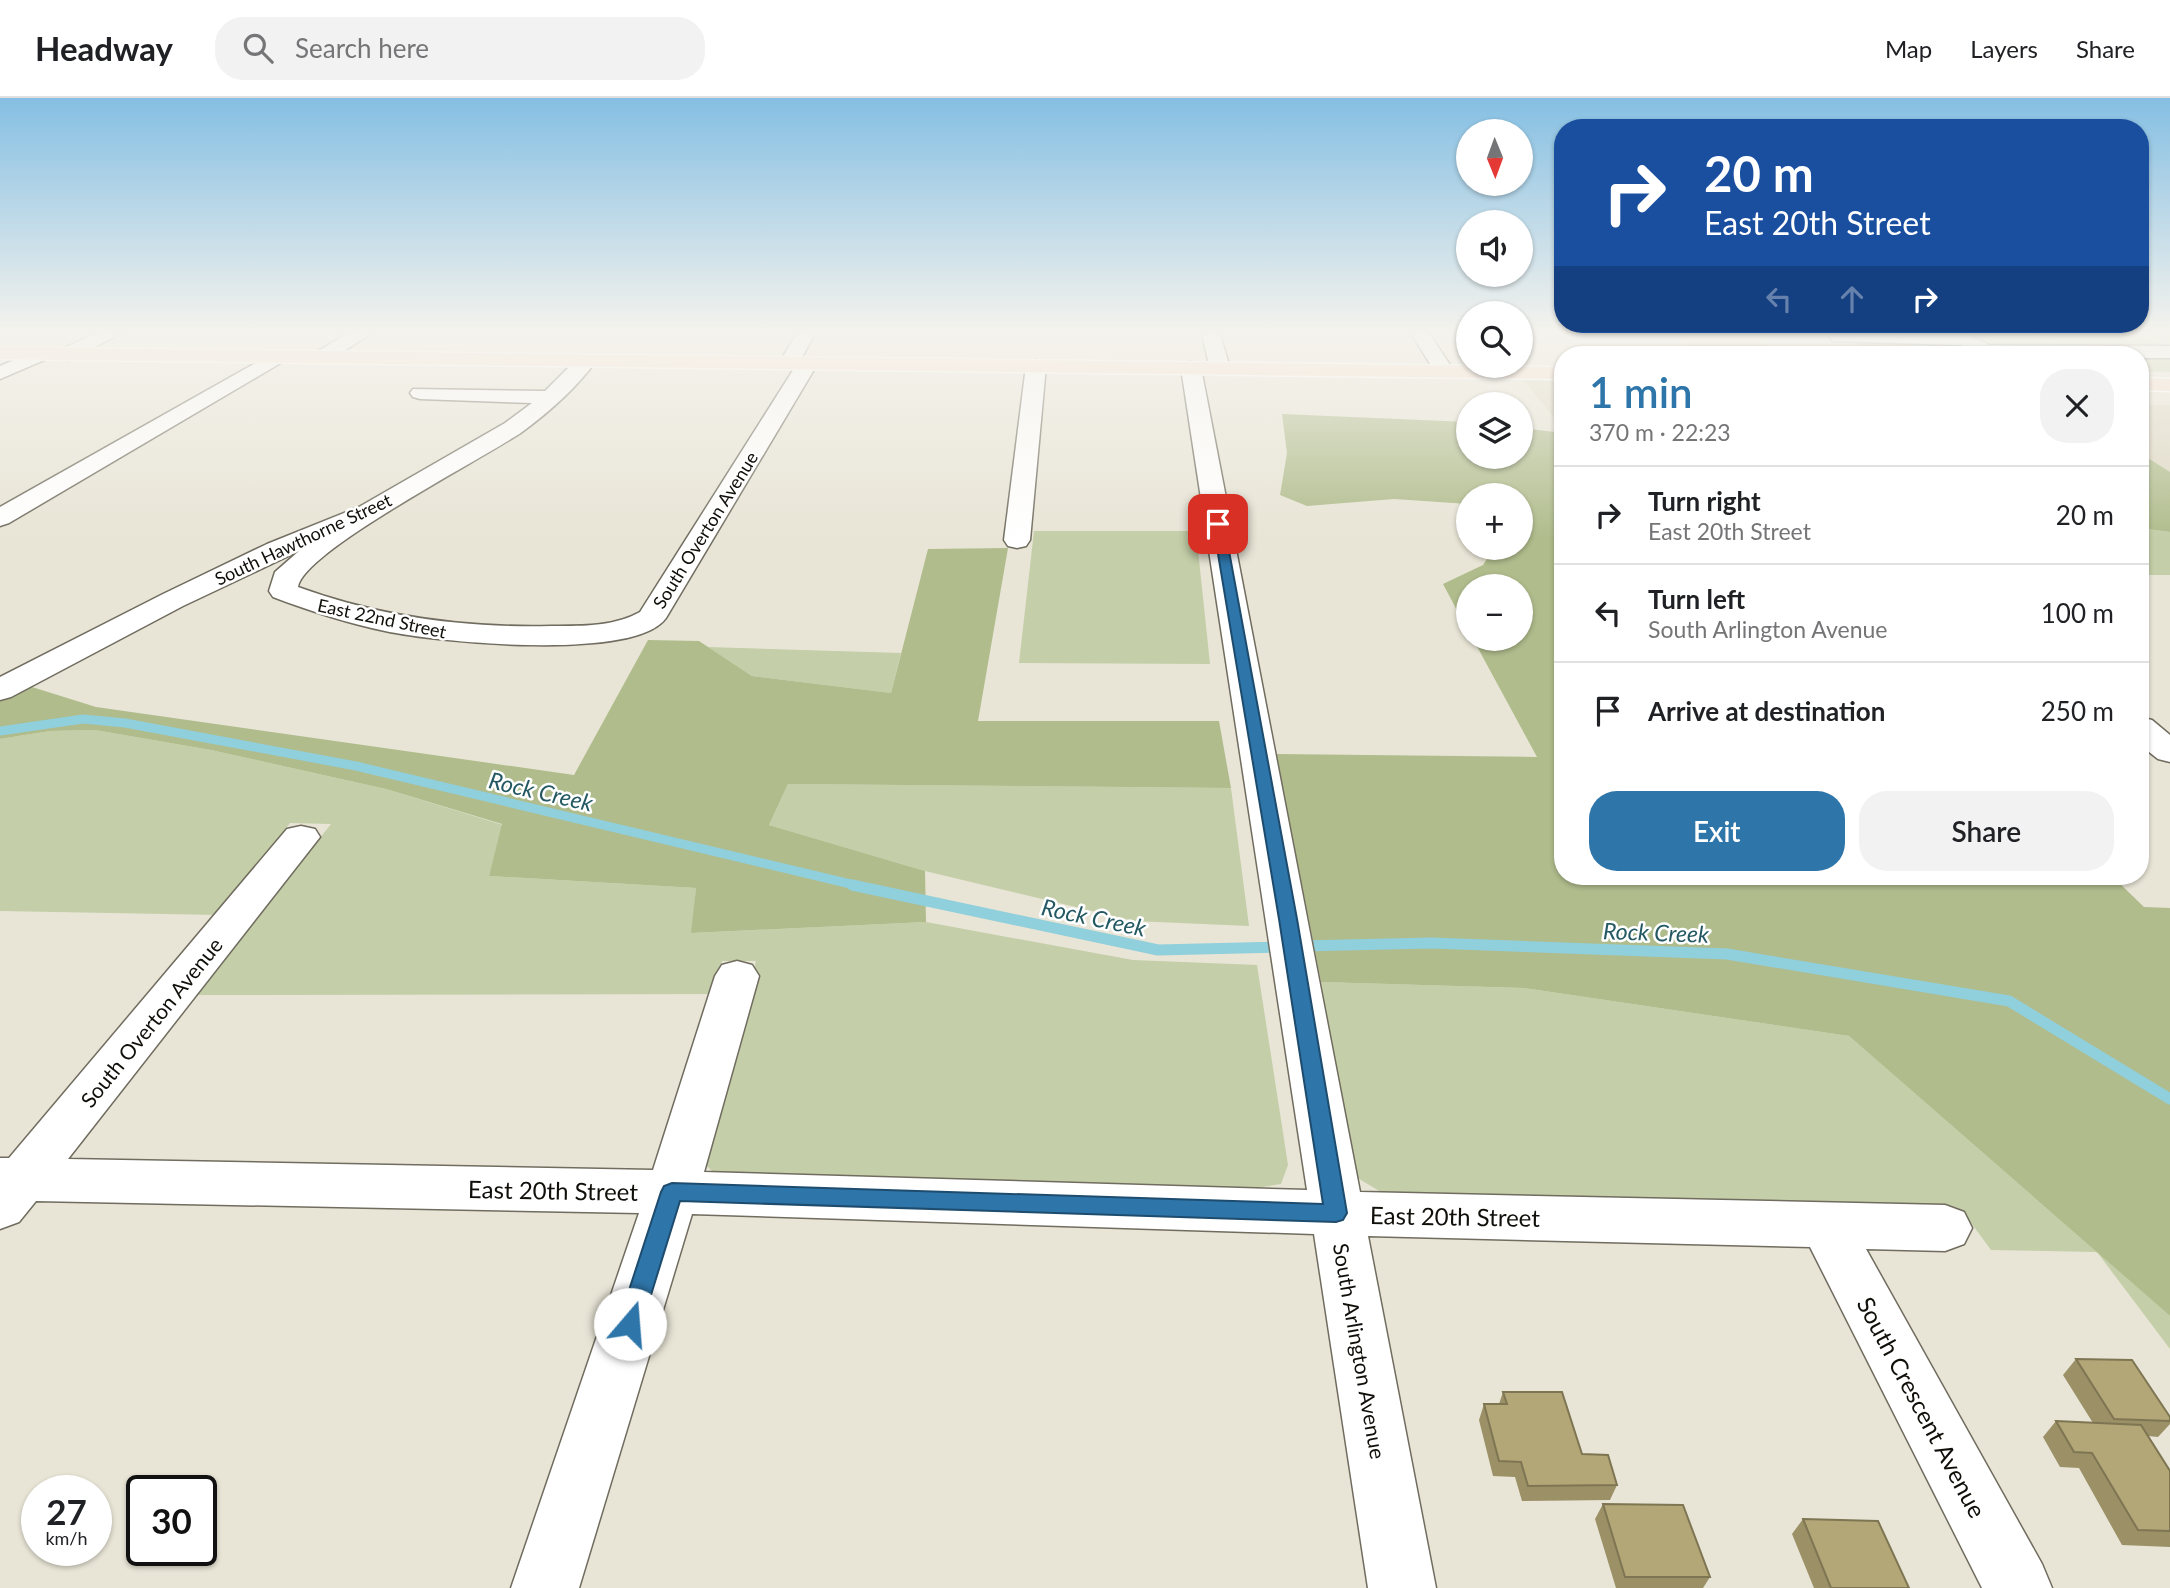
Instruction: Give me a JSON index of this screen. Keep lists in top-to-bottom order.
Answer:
{
  "streets": {
    "street": [
      "South Overton Avenue",
      "South Hawthorne Street",
      "East 22nd Street",
      "East 20th Street",
      "South Arlington Avenue",
      "South Crescent Avenue"
    ]
  },
  "crossings": [
    ["South Overton Avenue", "East 22nd Street"],
    ["South Overton Avenue", "East 20th Street"],
    ["South Hawthorne Street", "East 22nd Street"],
    ["East 20th Street", "South Arlington Avenue"],
    ["East 20th Street", "South Crescent Avenue"]
  ],
  "water": ["Rock Creek"],
  "north": "bottom",
  "page": {
    "header": "Headway",
    "search": "Search here",
    "nav": ["Map", "Layers", "Share"],
    "map_buttons": ["+", "−"],
    "turn": ["20 m", "East 20th Street"],
    "heading": ["1 min", "370 m · 22:23"],
    "list": [
      {
        "name": "Turn right",
        "note": "East 20th Street",
        "value": "20 m"
      },
      {
        "name": "Turn left",
        "note": "South Arlington Avenue",
        "value": "100 m"
      },
      {
        "name": "Arrive at destination",
        "value": "250 m"
      }
    ],
    "buttons": ["Exit", "Share"],
    "speed": "27 km/h",
    "limit": "30"
  }
}
